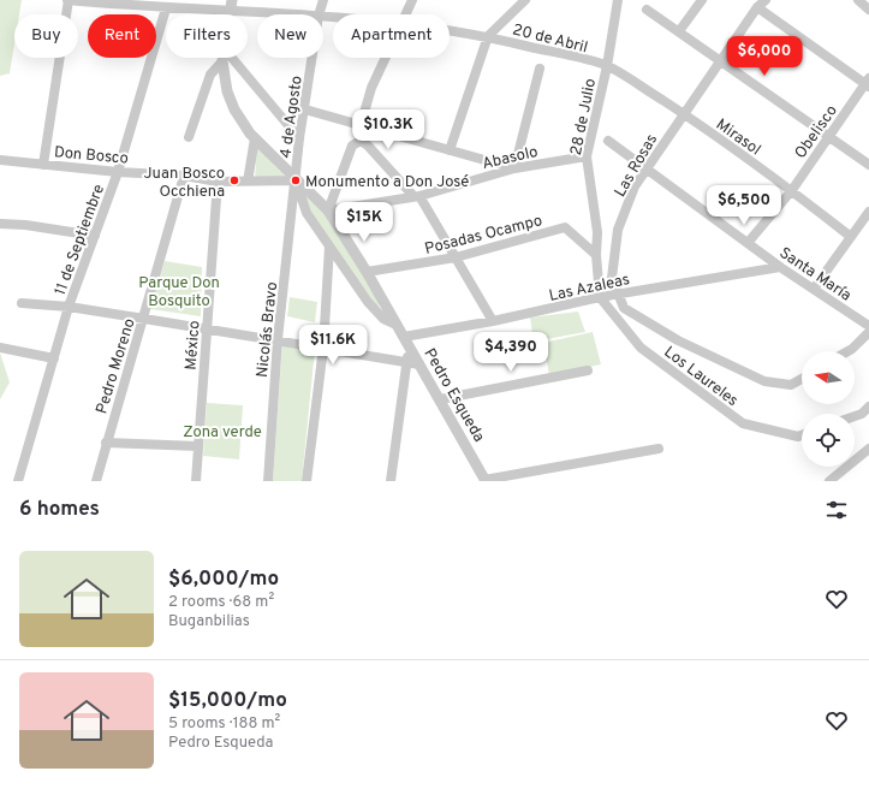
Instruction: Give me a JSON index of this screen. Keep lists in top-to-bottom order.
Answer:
{
  "streets": {
    "street": [
      "20 de Abril",
      "4 de Agosto",
      "28 de Julio",
      "Obelisco",
      "Mirasol",
      "Don Bosco",
      "Abasolo",
      "Las Rosas",
      "Posadas Ocampo",
      "11 de Septiembre",
      "Santa María",
      "Las Azaleas",
      "Nicolás Bravo",
      "México",
      "Pedro Moreno",
      "Los Laureles",
      "Pedro Esqueda"
    ]
  },
  "crossings": [
    ["20 de Abril", "28 de Julio"],
    ["20 de Abril", "Mirasol"],
    ["20 de Abril", "11 de Septiembre"],
    ["4 de Agosto", "Don Bosco"],
    ["4 de Agosto", "Nicolás Bravo"],
    ["4 de Agosto", "Pedro Esqueda"],
    ["28 de Julio", "Mirasol"],
    ["28 de Julio", "Abasolo"],
    ["28 de Julio", "Posadas Ocampo"],
    ["28 de Julio", "Las Azaleas"],
    ["28 de Julio", "Los Laureles"],
    ["Obelisco", "Mirasol"],
    ["Obelisco", "Santa María"],
    ["Mirasol", "Las Rosas"],
    ["Don Bosco", "11 de Septiembre"],
    ["Don Bosco", "Nicolás Bravo"],
    ["Don Bosco", "México"],
    ["Don Bosco", "Pedro Moreno"],
    ["Don Bosco", "Pedro Esqueda"],
    ["Abasolo", "Pedro Esqueda"],
    ["Las Rosas", "Santa María"],
    ["Las Rosas", "Las Azaleas"],
    ["Posadas Ocampo", "Pedro Esqueda"],
    ["Santa María", "Las Azaleas"],
    ["Las Azaleas", "Los Laureles"],
    ["Las Azaleas", "Pedro Esqueda"],
    ["Nicolás Bravo", "Pedro Esqueda"]
  ],
  "parks": ["Parque Don Bosquito", "Zona verde"],
  "places": ["Juan Bosco Occhiena", "Monumento a Don José"],
  "north": "left",
  "page": {
    "chip": [
      "Buy",
      "Rent",
      "Filters",
      "New",
      "Apartment"
    ],
    "price": [
      "$6,000",
      "$10.3K",
      "$6,500",
      "$15K",
      "$11.6K",
      "$4,390"
    ],
    "heading": "6 homes",
    "list": [
      {
        "name": "$6,000/mo",
        "note": "2 rooms · 68 m² · Buganbilias"
      },
      {
        "name": "$15,000/mo",
        "note": "5 rooms · 188 m² · Pedro Esqueda"
      }
    ]
  }
}
